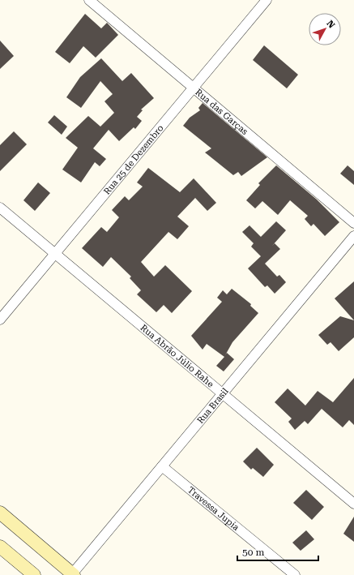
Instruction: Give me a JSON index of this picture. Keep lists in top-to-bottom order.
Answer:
{
  "streets": {
    "street": [
      "Rua das Garças",
      "Rua 25 de Dezembro",
      "Rua Abrão Júlio Rahe",
      "Rua Brasil",
      "Travessa Jupia"
    ]
  },
  "crossings": [
    ["Rua das Garças", "Rua 25 de Dezembro"],
    ["Rua 25 de Dezembro", "Rua Abrão Júlio Rahe"],
    ["Rua Abrão Júlio Rahe", "Rua Brasil"],
    ["Rua Brasil", "Travessa Jupia"]
  ],
  "scale_bar": "50 m",
  "north": "top right"
}
